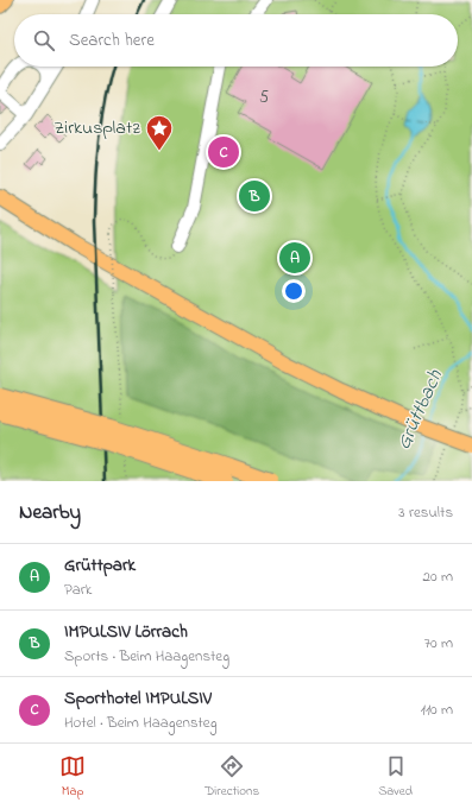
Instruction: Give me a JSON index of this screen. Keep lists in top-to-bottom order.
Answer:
{
  "water": ["Grüttbach"],
  "places": {
    "place": ["Zirkusplatz"]
  },
  "house_numbers": ["5"],
  "page": {
    "search": "Search here",
    "pins": ["C", "B", "A"],
    "heading": ["Nearby", "3 results"],
    "list": [
      {
        "mark": "A",
        "name": "Grüttpark",
        "note": "Park",
        "value": "20 m"
      },
      {
        "mark": "B",
        "name": "IMPULSIV Lörrach",
        "note": "Sports · Beim Haagensteg",
        "value": "70 m"
      },
      {
        "mark": "C",
        "name": "Sporthotel IMPULSIV",
        "note": "Hotel · Beim Haagensteg",
        "value": "110 m"
      }
    ],
    "nav": ["Map", "Directions", "Saved"]
  }
}
